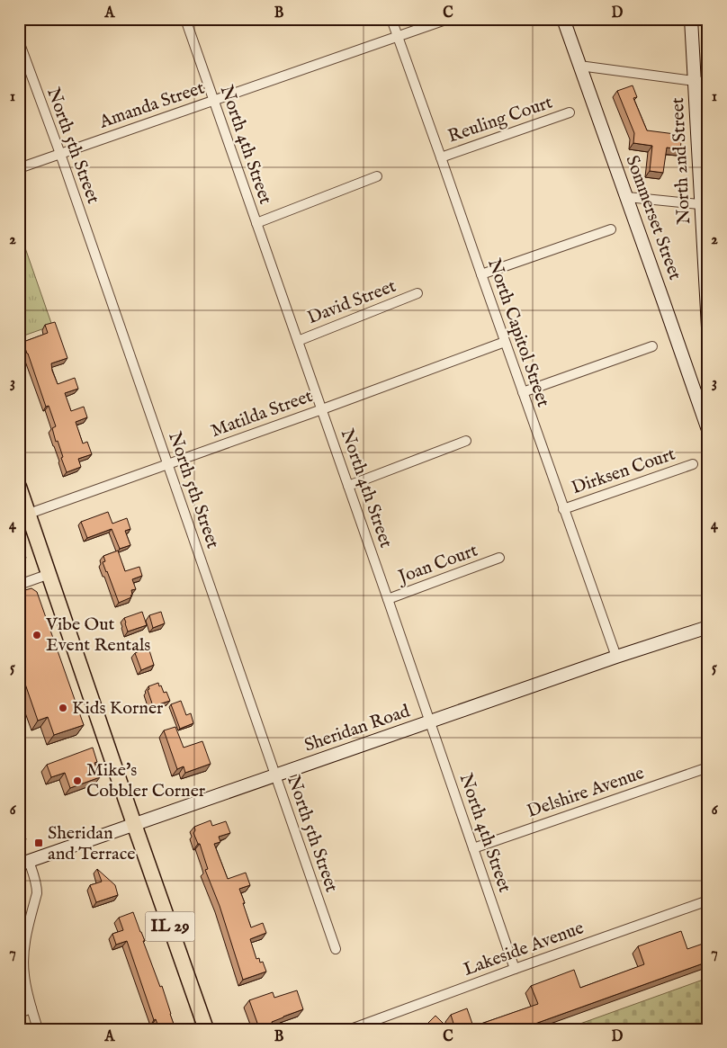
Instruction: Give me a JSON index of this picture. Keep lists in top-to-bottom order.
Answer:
{
  "streets": {
    "main road": [
      "North 2nd Street",
      "Sommerset Street",
      "Sheridan Road",
      "IL 29"
    ],
    "street": [
      "Amanda Street",
      "Reuling Court",
      "North 4th Street",
      "North 5th Street",
      "David Street",
      "North Capitol Street",
      "Matilda Street",
      "Dirksen Court",
      "Joan Court",
      "Delshire Avenue",
      "Lakeside Avenue"
    ]
  },
  "crossings": [
    ["Amanda Street", "North 4th Street"],
    ["Amanda Street", "North 5th Street"],
    ["Amanda Street", "North Capitol Street"],
    ["Reuling Court", "North Capitol Street"],
    ["North 4th Street", "David Street"],
    ["North 4th Street", "Matilda Street"],
    ["North 4th Street", "Joan Court"],
    ["North 4th Street", "Sheridan Road"],
    ["North 4th Street", "Delshire Avenue"],
    ["North 4th Street", "Lakeside Avenue"],
    ["North 5th Street", "Matilda Street"],
    ["North 5th Street", "Sheridan Road"],
    ["North Capitol Street", "Matilda Street"],
    ["North Capitol Street", "Dirksen Court"],
    ["North Capitol Street", "Sheridan Road"],
    ["Matilda Street", "IL 29"],
    ["Sheridan Road", "IL 29"]
  ],
  "places": {
    "other": ["Vibe Out Event Rentals", "Kids Korner", "Mike's Cobbler Corner"],
    "transit": ["Sheridan and Terrace"]
  },
  "grid": {
    "columns": [
      "A",
      "B",
      "C",
      "D"
    ],
    "rows": [
      "1",
      "2",
      "3",
      "4",
      "5",
      "6",
      "7"
    ]
  }
}
